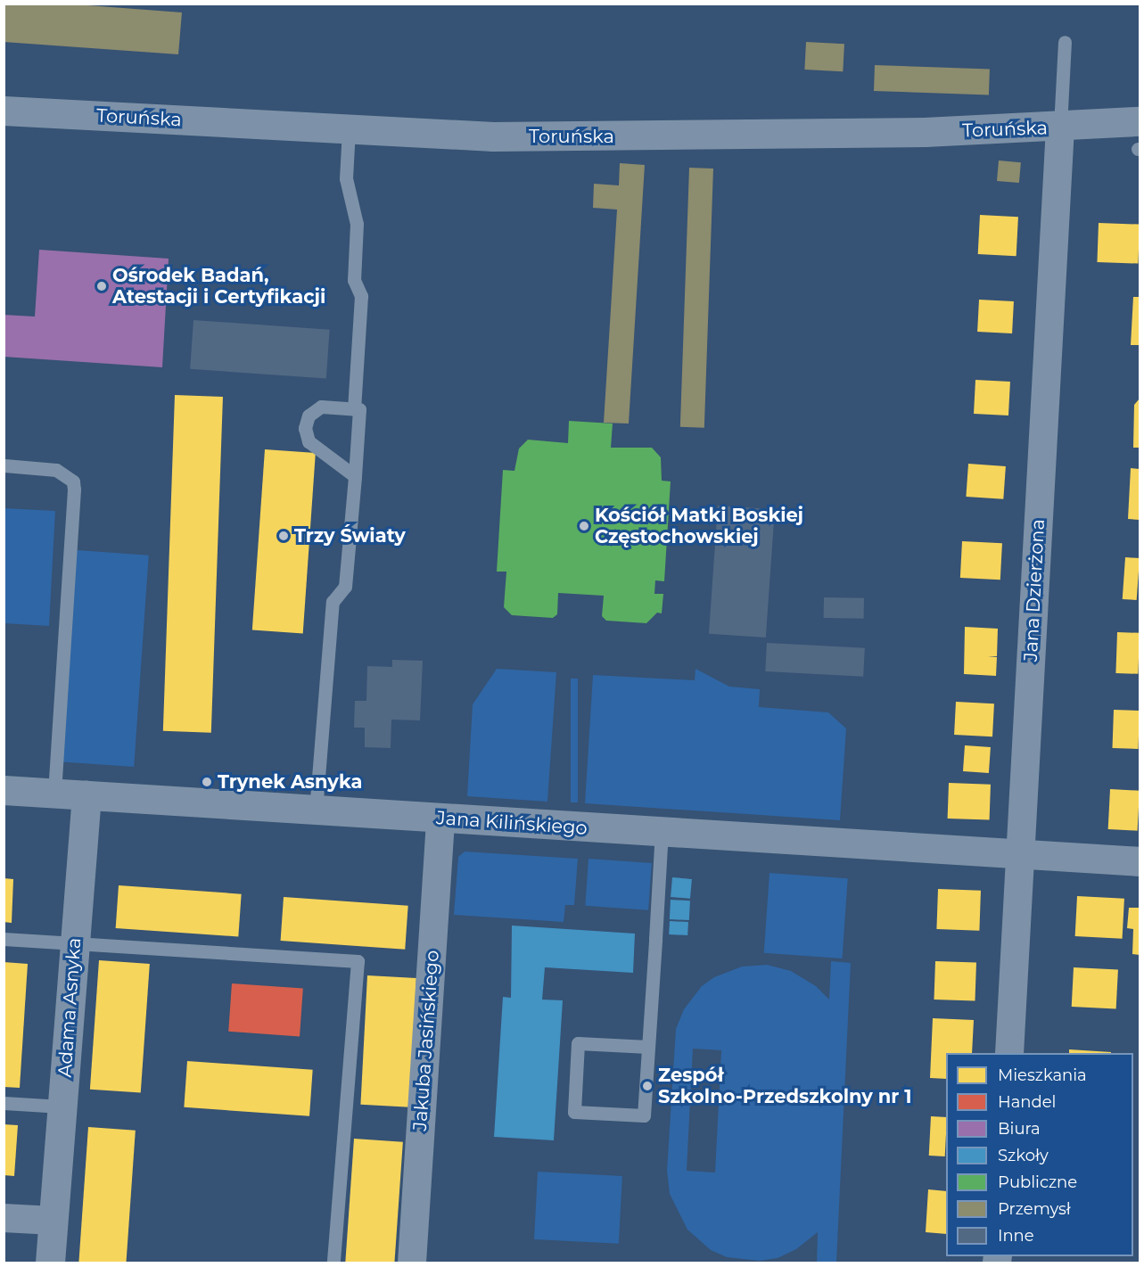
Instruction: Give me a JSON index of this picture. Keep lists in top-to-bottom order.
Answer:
{
  "streets": {
    "street": [
      "Toruńska",
      "Jana Dzierżona",
      "Jana Kilińskiego",
      "Adama Asnyka",
      "Jakuba Jasińskiego"
    ]
  },
  "crossings": [
    ["Toruńska", "Jana Dzierżona"],
    ["Jana Dzierżona", "Jana Kilińskiego"],
    ["Jana Kilińskiego", "Adama Asnyka"],
    ["Jana Kilińskiego", "Jakuba Jasińskiego"]
  ],
  "places": [
    "Ośrodek Badań, Atestacji i Certyfikacji",
    "Kościół Matki Boskiej Częstochowskiej",
    "Trzy Światy",
    "Trynek Asnyka",
    "Zespół Szkolno-Przedszkolny nr 1"
  ],
  "legend": [
    "Mieszkania",
    "Handel",
    "Biura",
    "Szkoły",
    "Publiczne",
    "Przemysł",
    "Inne"
  ]
}
